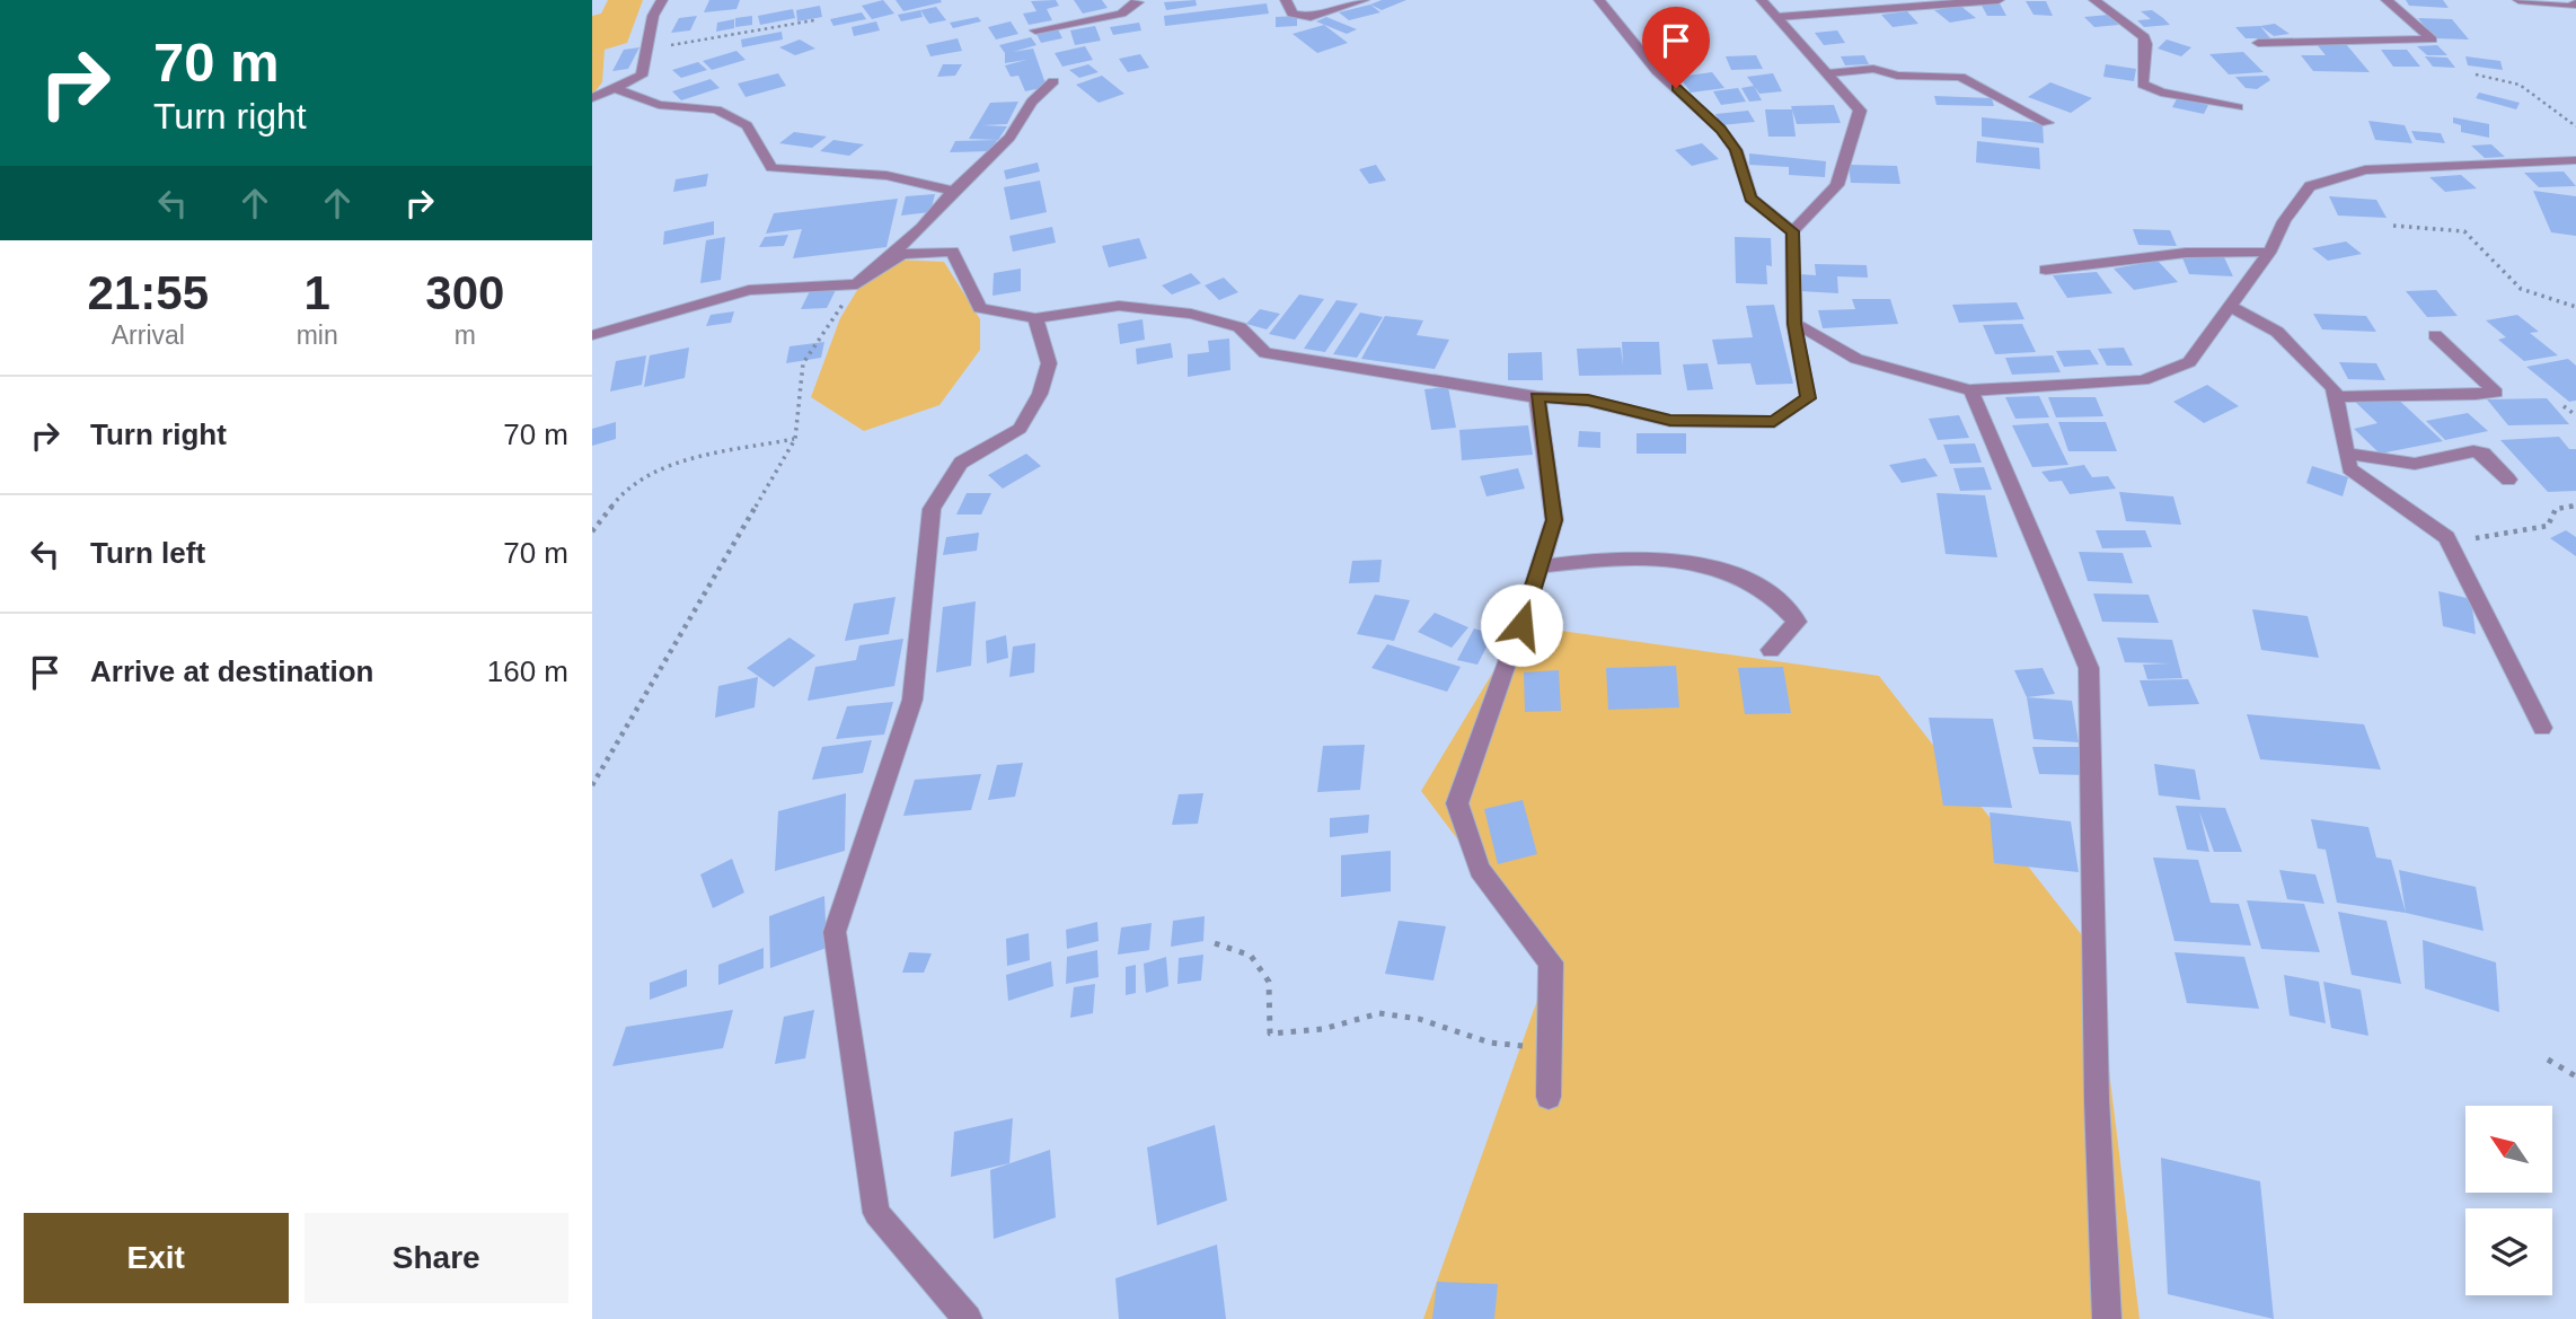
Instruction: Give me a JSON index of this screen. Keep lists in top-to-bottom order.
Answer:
{
  "north": "top left",
  "page": {
    "turn": ["70 m", "Turn right"],
    "eta": [
      "21:55",
      "Arrival",
      "1",
      "min",
      "300",
      "m"
    ],
    "list": [
      {
        "name": "Turn right",
        "value": "70 m"
      },
      {
        "name": "Turn left",
        "value": "70 m"
      },
      {
        "name": "Arrive at destination",
        "value": "160 m"
      }
    ],
    "buttons": ["Exit", "Share"]
  }
}
